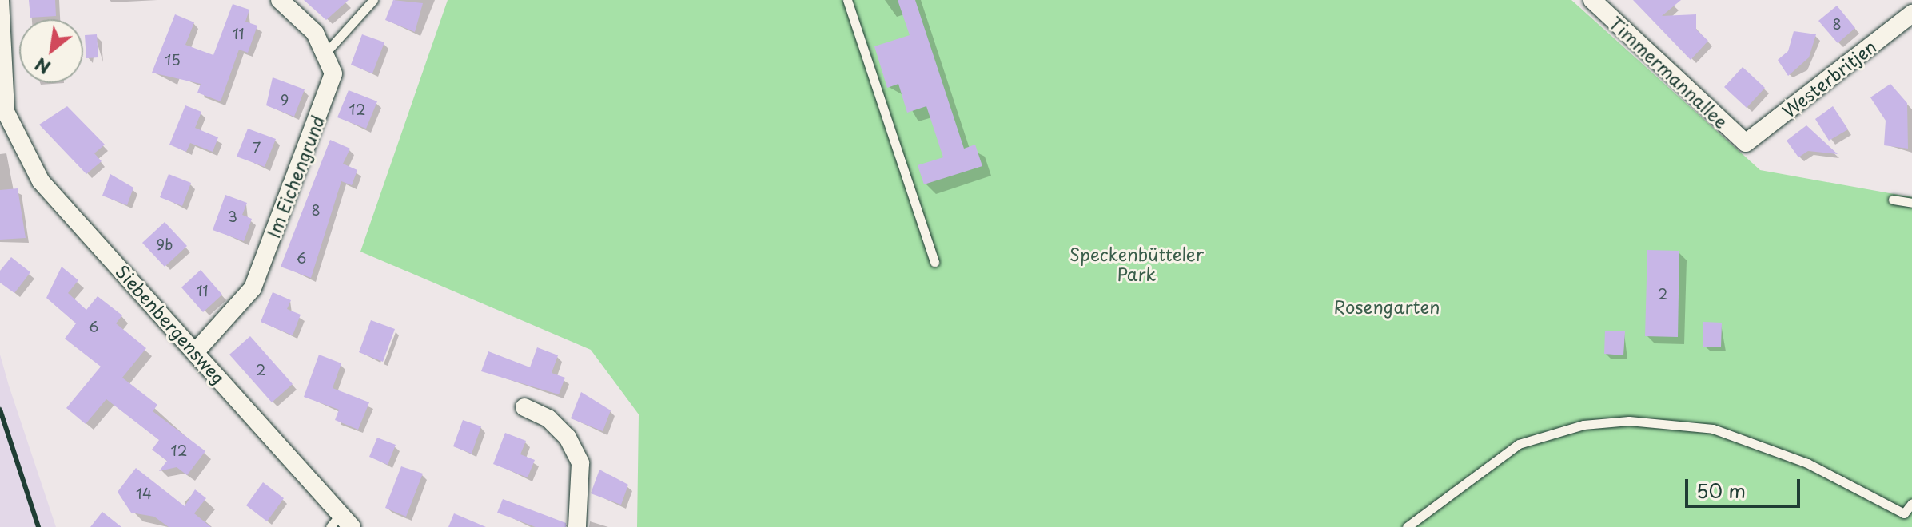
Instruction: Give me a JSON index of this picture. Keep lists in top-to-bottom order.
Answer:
{
  "streets": {
    "street": [
      "Timmermannallee",
      "Westerbritjen",
      "Im Eichengrund",
      "Siebenbergensweg"
    ]
  },
  "crossings": [
    ["Timmermannallee", "Westerbritjen"],
    ["Im Eichengrund", "Siebenbergensweg"]
  ],
  "parks": ["Speckenbütteler Park", "Rosengarten"],
  "house_numbers": [
    "8",
    "11",
    "15",
    "9",
    "12",
    "7",
    "8",
    "3",
    "9b",
    "6",
    "11",
    "2",
    "6",
    "2",
    "12",
    "14"
  ],
  "scale_bar": "50 m",
  "north": "bottom left"
}
